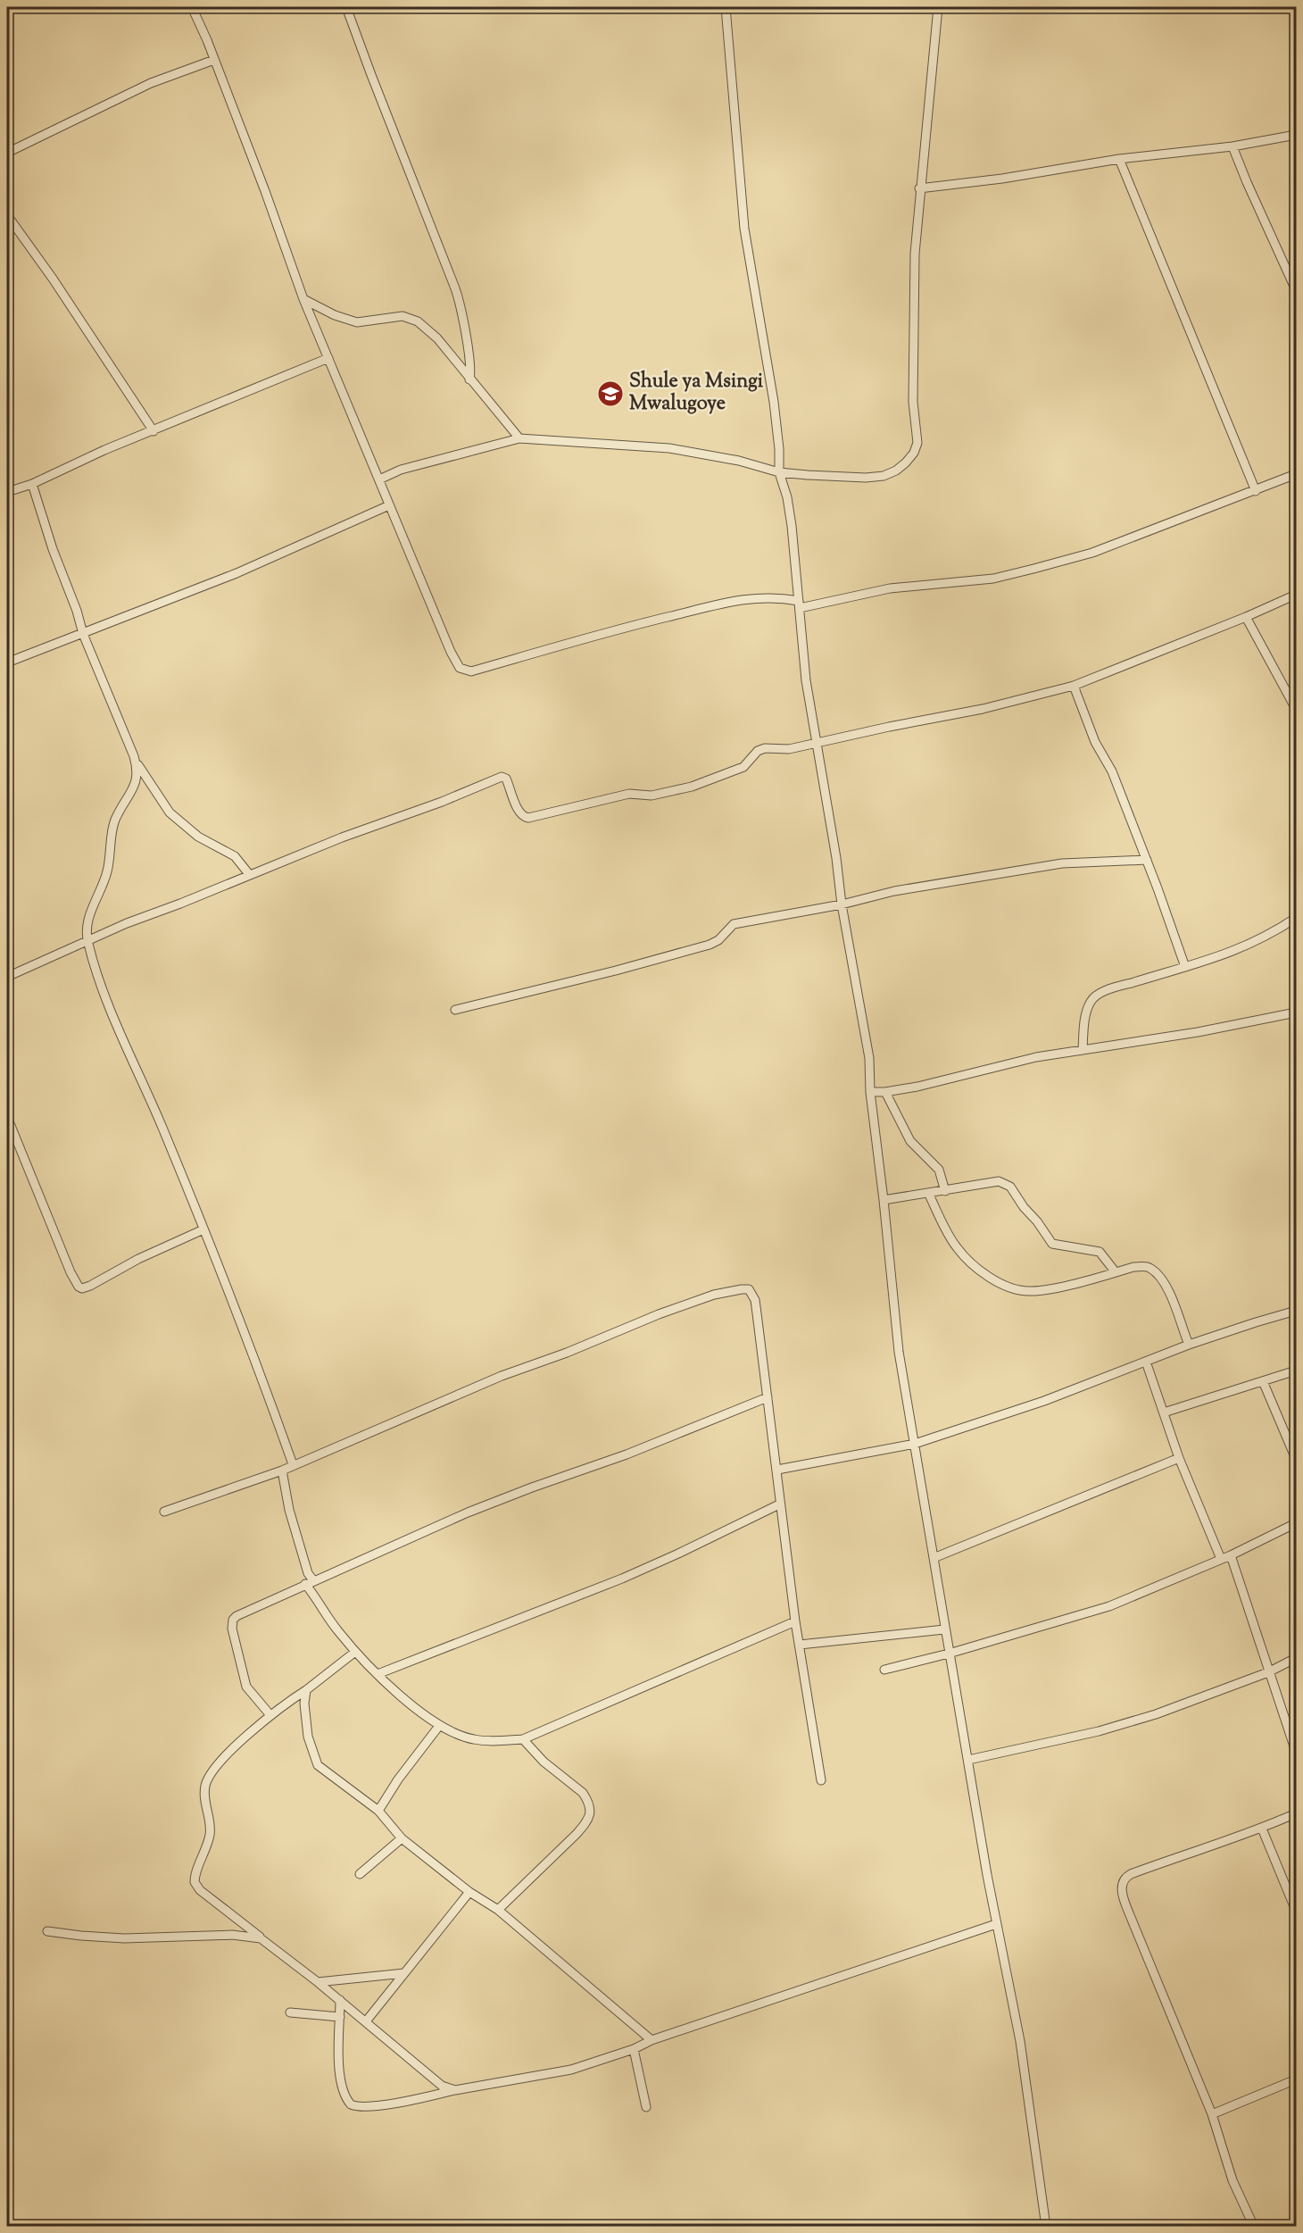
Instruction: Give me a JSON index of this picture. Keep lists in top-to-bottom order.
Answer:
{
  "places": {
    "school or university": ["Shule ya Msingi Mwalugoye"]
  }
}
